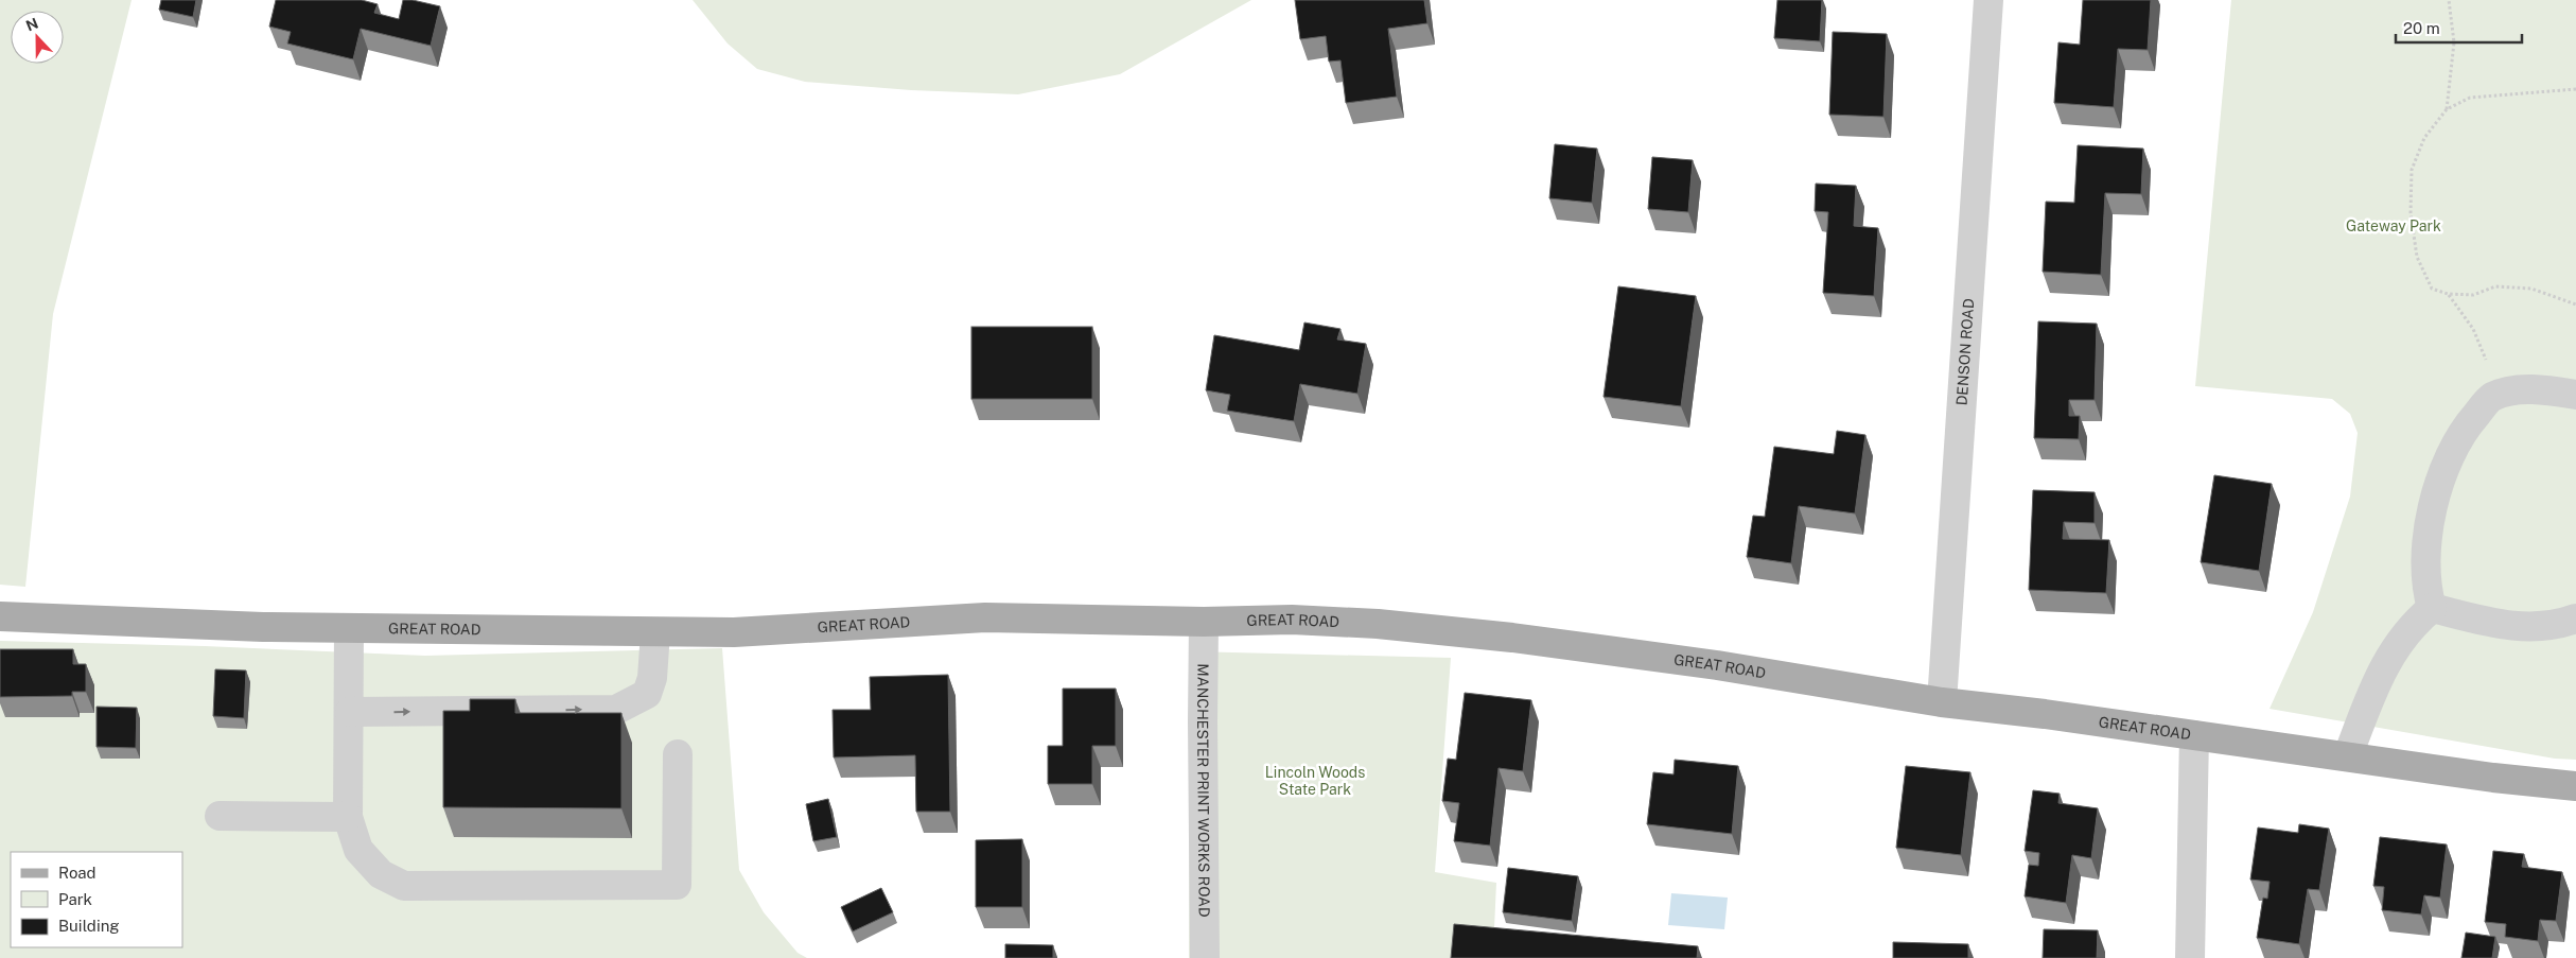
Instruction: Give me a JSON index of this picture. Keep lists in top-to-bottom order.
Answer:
{
  "streets": {
    "main road": ["GREAT ROAD"],
    "street": ["DENSON ROAD", "MANCHESTER PRINT WORKS ROAD"]
  },
  "crossings": [
    ["DENSON ROAD", "GREAT ROAD"],
    ["GREAT ROAD", "MANCHESTER PRINT WORKS ROAD"]
  ],
  "parks": ["Gateway Park", "Lincoln Woods State Park"],
  "legend": ["Road", "Park", "Building"],
  "scale_bar": "20 m",
  "north": "top"
}
